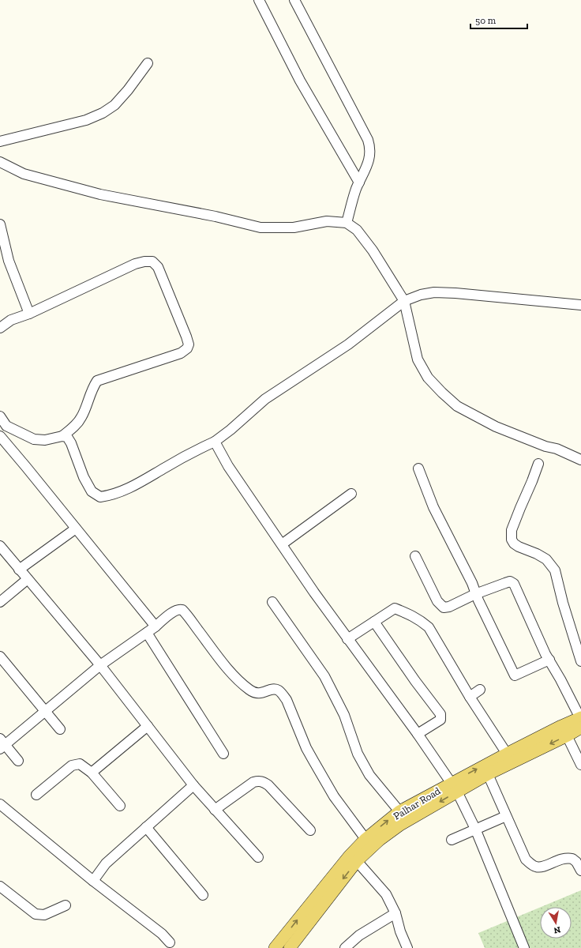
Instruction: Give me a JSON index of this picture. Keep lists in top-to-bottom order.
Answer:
{
  "streets": {
    "main road": ["Palhar Road"]
  },
  "scale_bar": "50 m",
  "north": "bottom"
}
